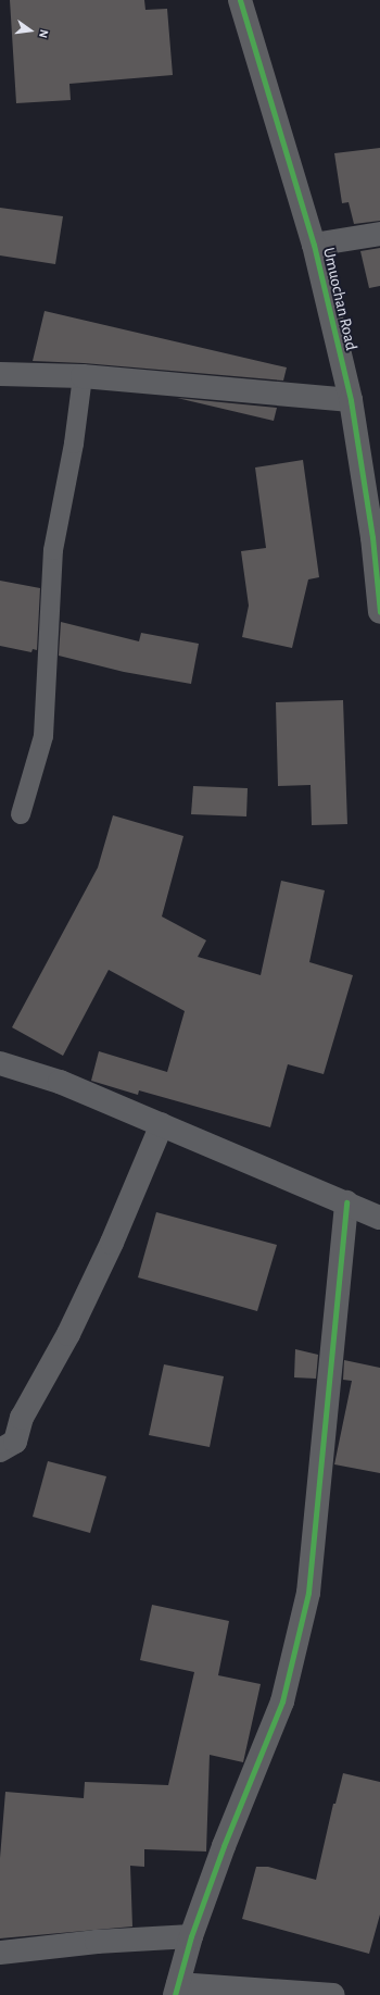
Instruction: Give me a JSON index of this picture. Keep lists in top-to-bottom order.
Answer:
{
  "streets": {
    "street": ["Umuochan Road"]
  },
  "north": "right"
}
